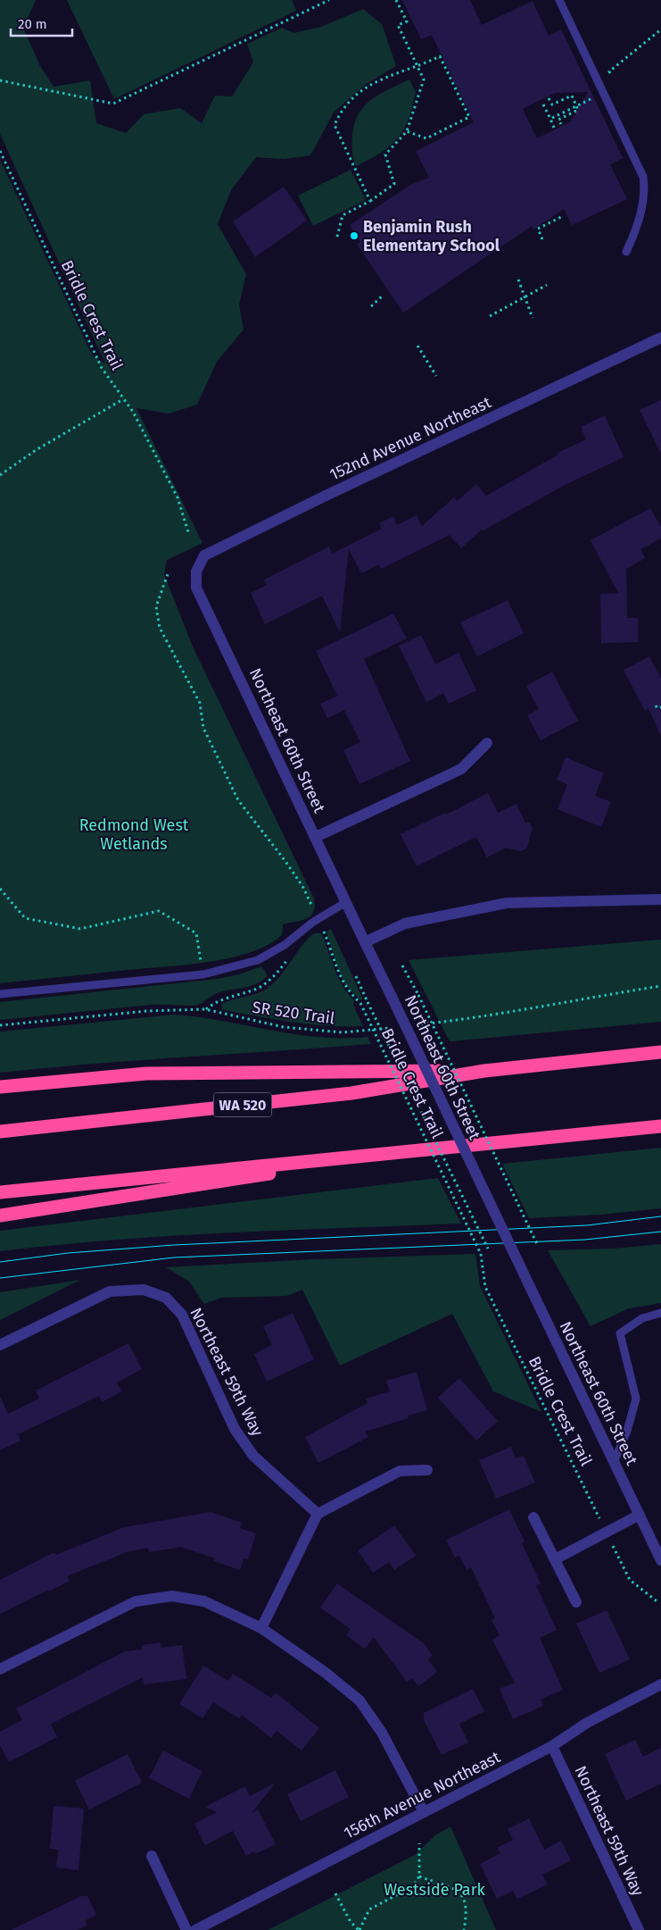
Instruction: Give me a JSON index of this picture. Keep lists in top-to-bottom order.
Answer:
{
  "streets": {
    "highway": ["WA 520"],
    "street": [
      "152nd Avenue Northeast",
      "Northeast 60th Street",
      "Northeast 59th Way",
      "156th Avenue Northeast"
    ],
    "path": ["Bridle Crest Trail", "SR 520 Trail"]
  },
  "crossings": [
    ["152nd Avenue Northeast", "Northeast 60th Street"],
    ["Northeast 59th Way", "156th Avenue Northeast"]
  ],
  "parks": ["Redmond West Wetlands", "Westside Park"],
  "places": ["Benjamin Rush Elementary School"],
  "scale_bar": "20 m"
}
